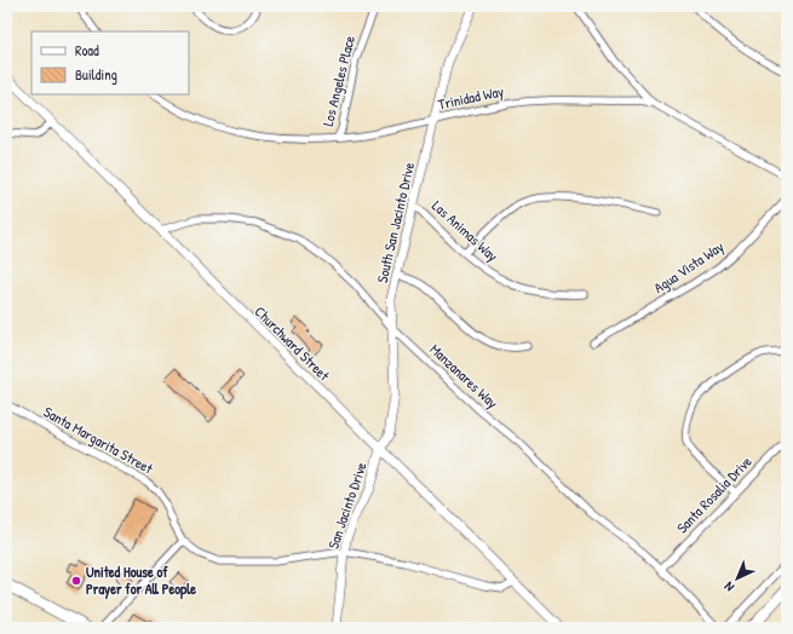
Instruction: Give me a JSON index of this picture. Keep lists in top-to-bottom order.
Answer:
{
  "streets": {
    "street": [
      "Los Angeles Place",
      "Trinidad Way",
      "South San Jacinto Drive",
      "Las Animas Way",
      "Agua Vista Way",
      "Churchward Street",
      "Manzanares Way",
      "Santa Margarita Street",
      "Santa Rosalia Drive",
      "San Jacinto Drive"
    ]
  },
  "crossings": [
    ["Los Angeles Place", "Trinidad Way"],
    ["Trinidad Way", "South San Jacinto Drive"],
    ["South San Jacinto Drive", "Las Animas Way"],
    ["South San Jacinto Drive", "Churchward Street"],
    ["South San Jacinto Drive", "Manzanares Way"],
    ["South San Jacinto Drive", "San Jacinto Drive"],
    ["Churchward Street", "Manzanares Way"],
    ["Churchward Street", "San Jacinto Drive"],
    ["Manzanares Way", "Santa Rosalia Drive"]
  ],
  "places": ["United House of Prayer for All People"],
  "legend": ["Road", "Building"],
  "north": "bottom left"
}
